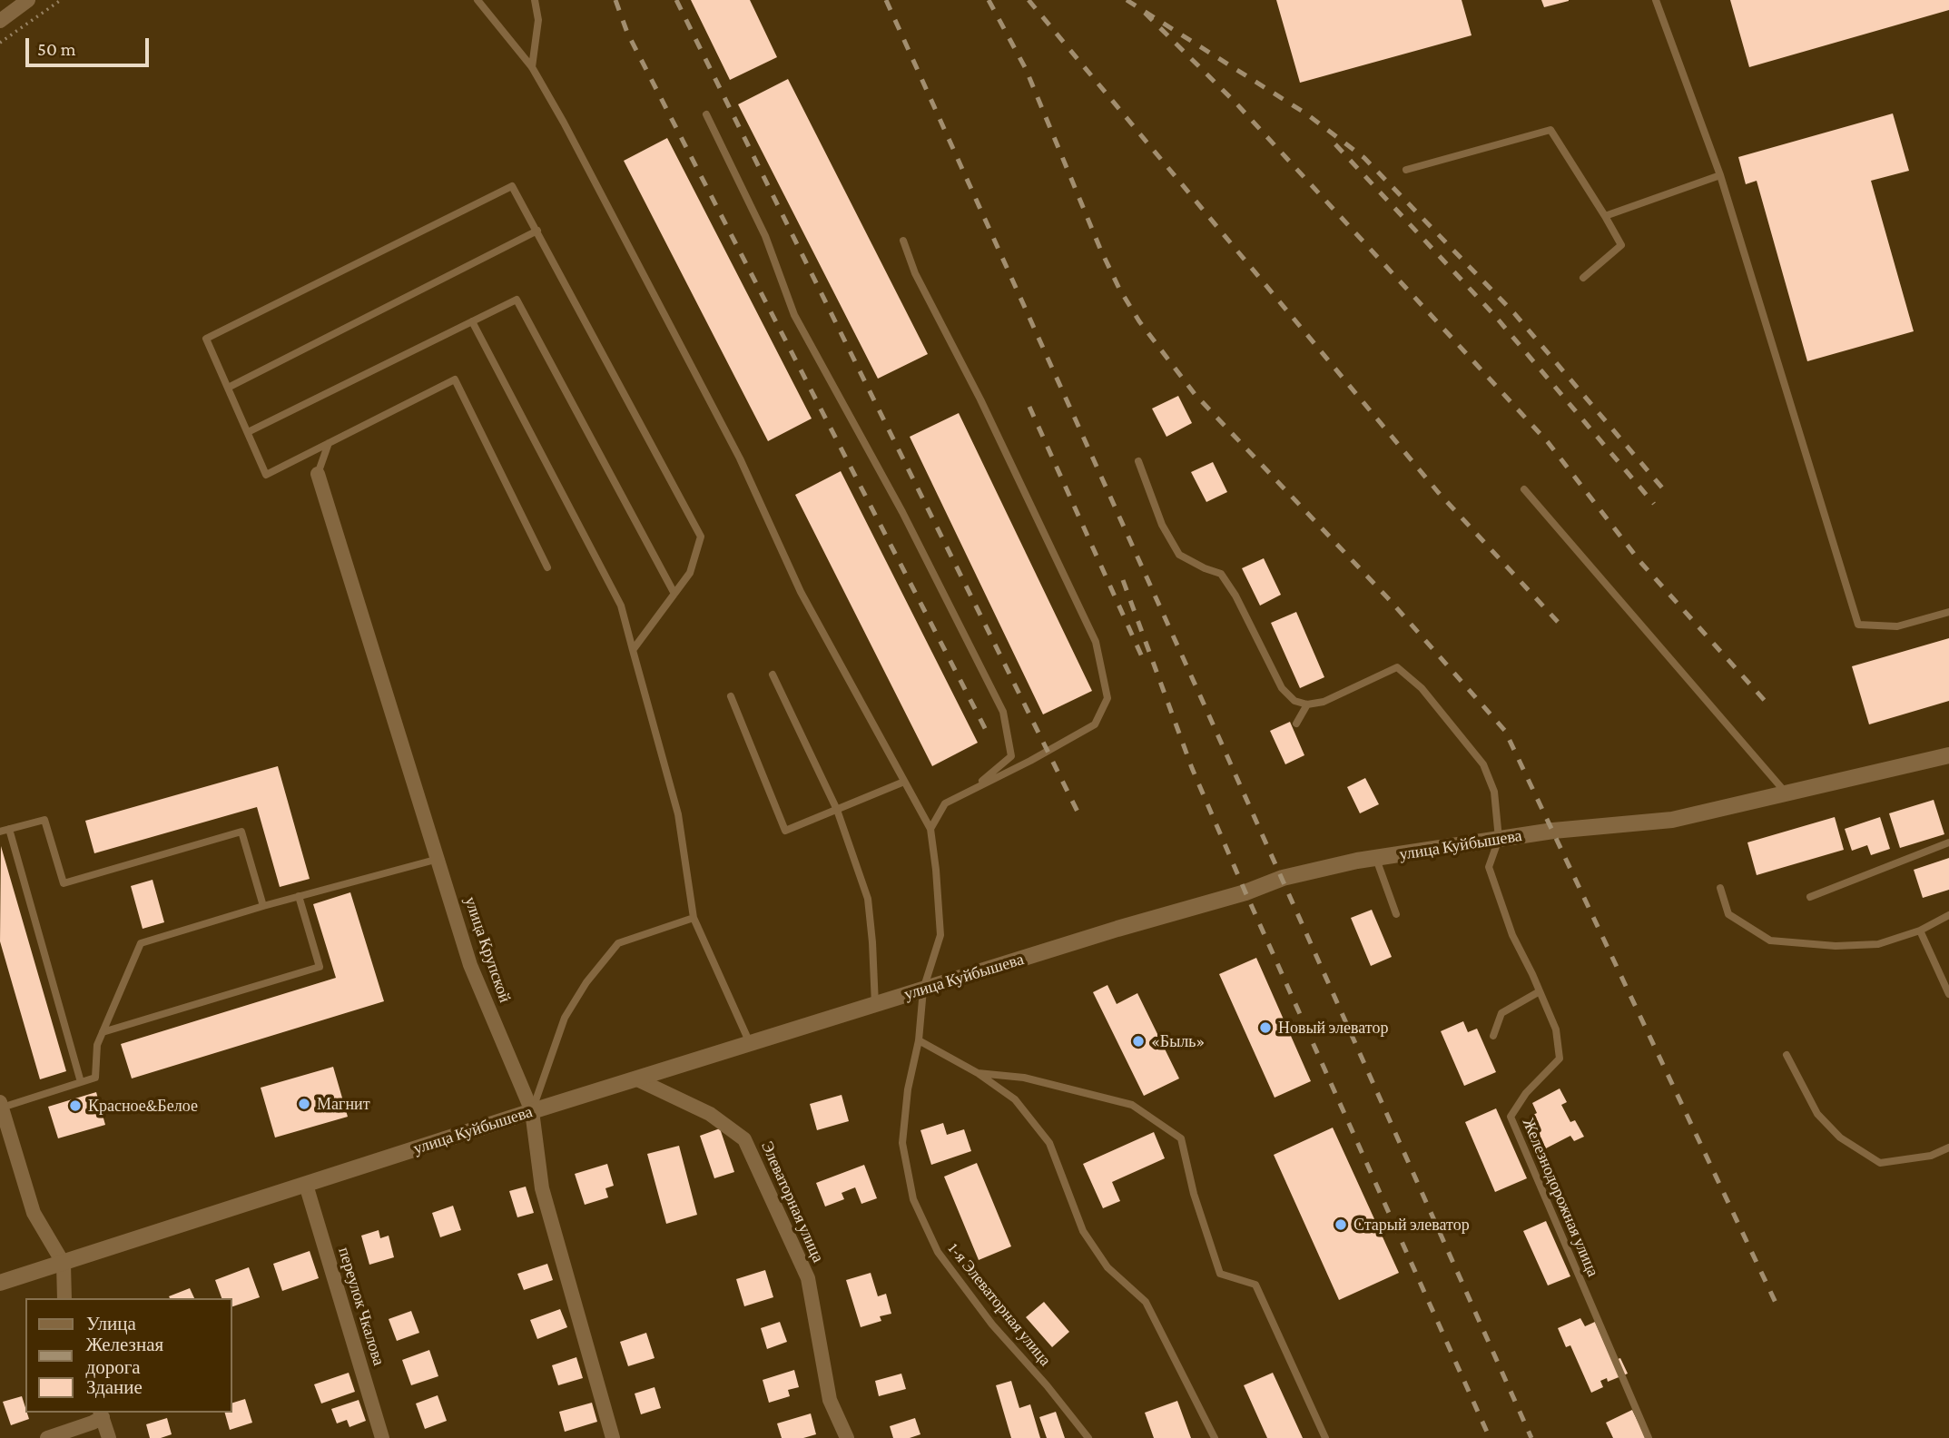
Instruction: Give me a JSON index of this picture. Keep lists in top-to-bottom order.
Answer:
{
  "streets": {
    "street": [
      "улица Куйбышева",
      "улица Крупской",
      "Элеваторная улица",
      "переулок Чкалова"
    ],
    "lane": ["Железнодорожная улица", "1-я Элеваторная улица"]
  },
  "crossings": [
    ["улица Куйбышева", "улица Крупской"],
    ["улица Куйбышева", "Железнодорожная улица"],
    ["улица Куйбышева", "Элеваторная улица"],
    ["улица Куйбышева", "1-я Элеваторная улица"],
    ["улица Куйбышева", "переулок Чкалова"]
  ],
  "places": [
    "Новый элеватор",
    "«Быль»",
    "Магнит",
    "Красное&Белое",
    "Старый элеватор"
  ],
  "legend": ["Улица", "Железная дорога", "Здание"],
  "scale_bar": "50 m"
}
